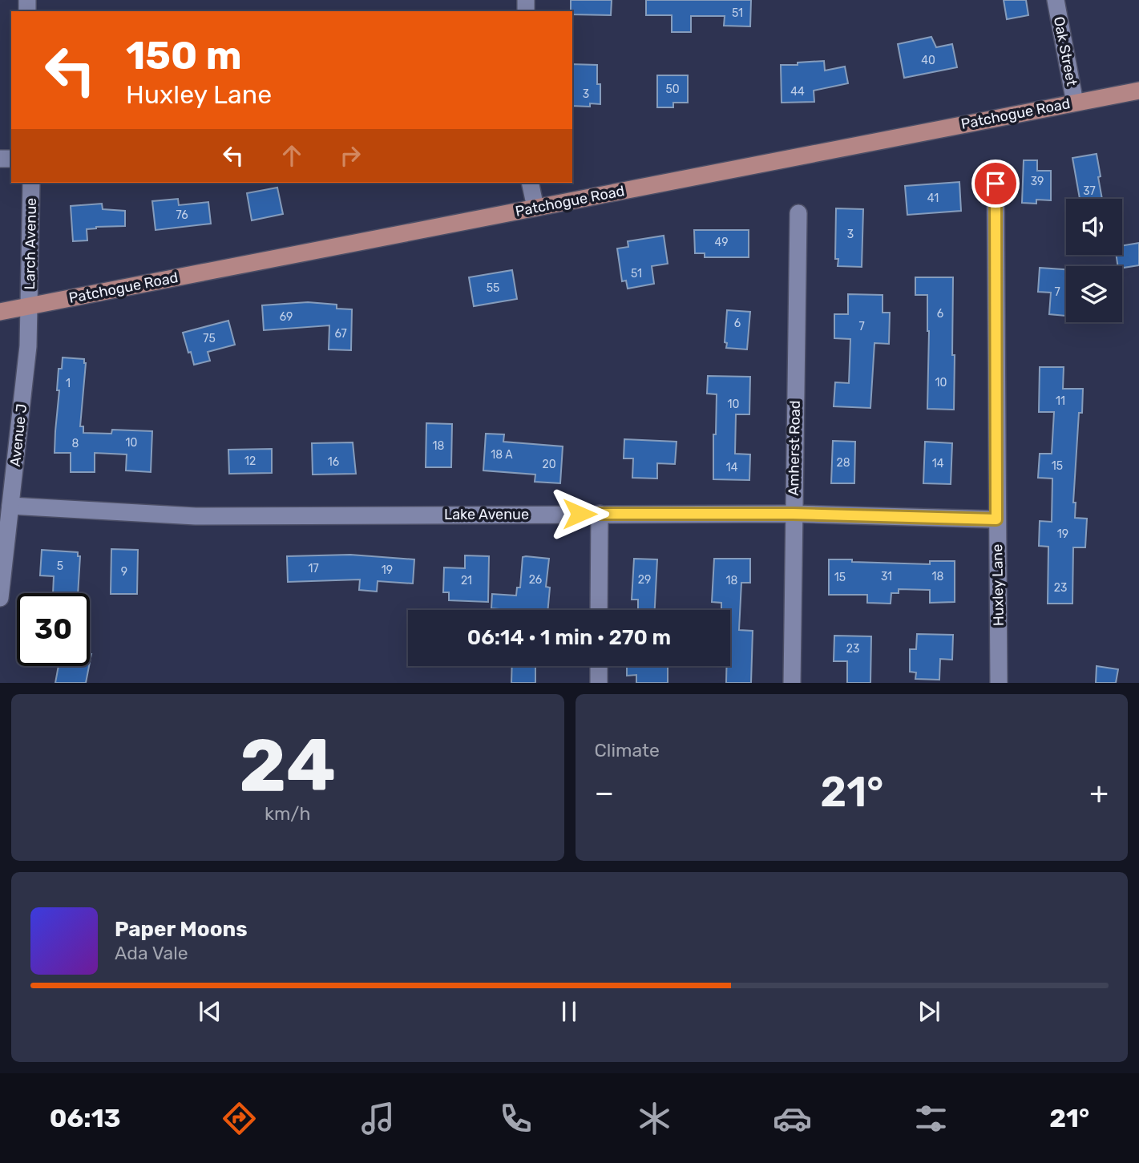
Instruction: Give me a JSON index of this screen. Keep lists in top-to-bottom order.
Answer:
{
  "streets": {
    "main road": ["Patchogue Road"],
    "street": [
      "Oak Street",
      "Larch Avenue",
      "Avenue J",
      "Amherst Road",
      "Lake Avenue",
      "Huxley Lane"
    ]
  },
  "crossings": [
    ["Oak Street", "Patchogue Road"],
    ["Patchogue Road", "Larch Avenue"],
    ["Patchogue Road", "Avenue J"],
    ["Larch Avenue", "Avenue J"],
    ["Avenue J", "Lake Avenue"],
    ["Amherst Road", "Lake Avenue"],
    ["Lake Avenue", "Huxley Lane"]
  ],
  "house_numbers": [
    "51",
    "40",
    "50",
    "44",
    "3",
    "39",
    "37",
    "41",
    "76",
    "3",
    "49",
    "51",
    "55",
    "7",
    "6",
    "69",
    "6",
    "7",
    "67",
    "75",
    "10",
    "1",
    "11",
    "10",
    "10",
    "8",
    "18",
    "18 A",
    "12",
    "16",
    "28",
    "14",
    "20",
    "15",
    "14",
    "19",
    "5",
    "17",
    "19",
    "9",
    "31",
    "18",
    "15",
    "26",
    "29",
    "21",
    "18",
    "23",
    "23"
  ],
  "page": {
    "turn": ["150 m", "Huxley Lane"],
    "limit": "30",
    "trip": "06:14 · 1 min · 270 m",
    "tile": [
      ["24", "km/h"],
      "Climate"
    ],
    "heat": ["−", "21°", "+"],
    "song": ["Paper Moons", "Ada Vale"],
    "tabs": ["06:13", "21°"]
  }
}
